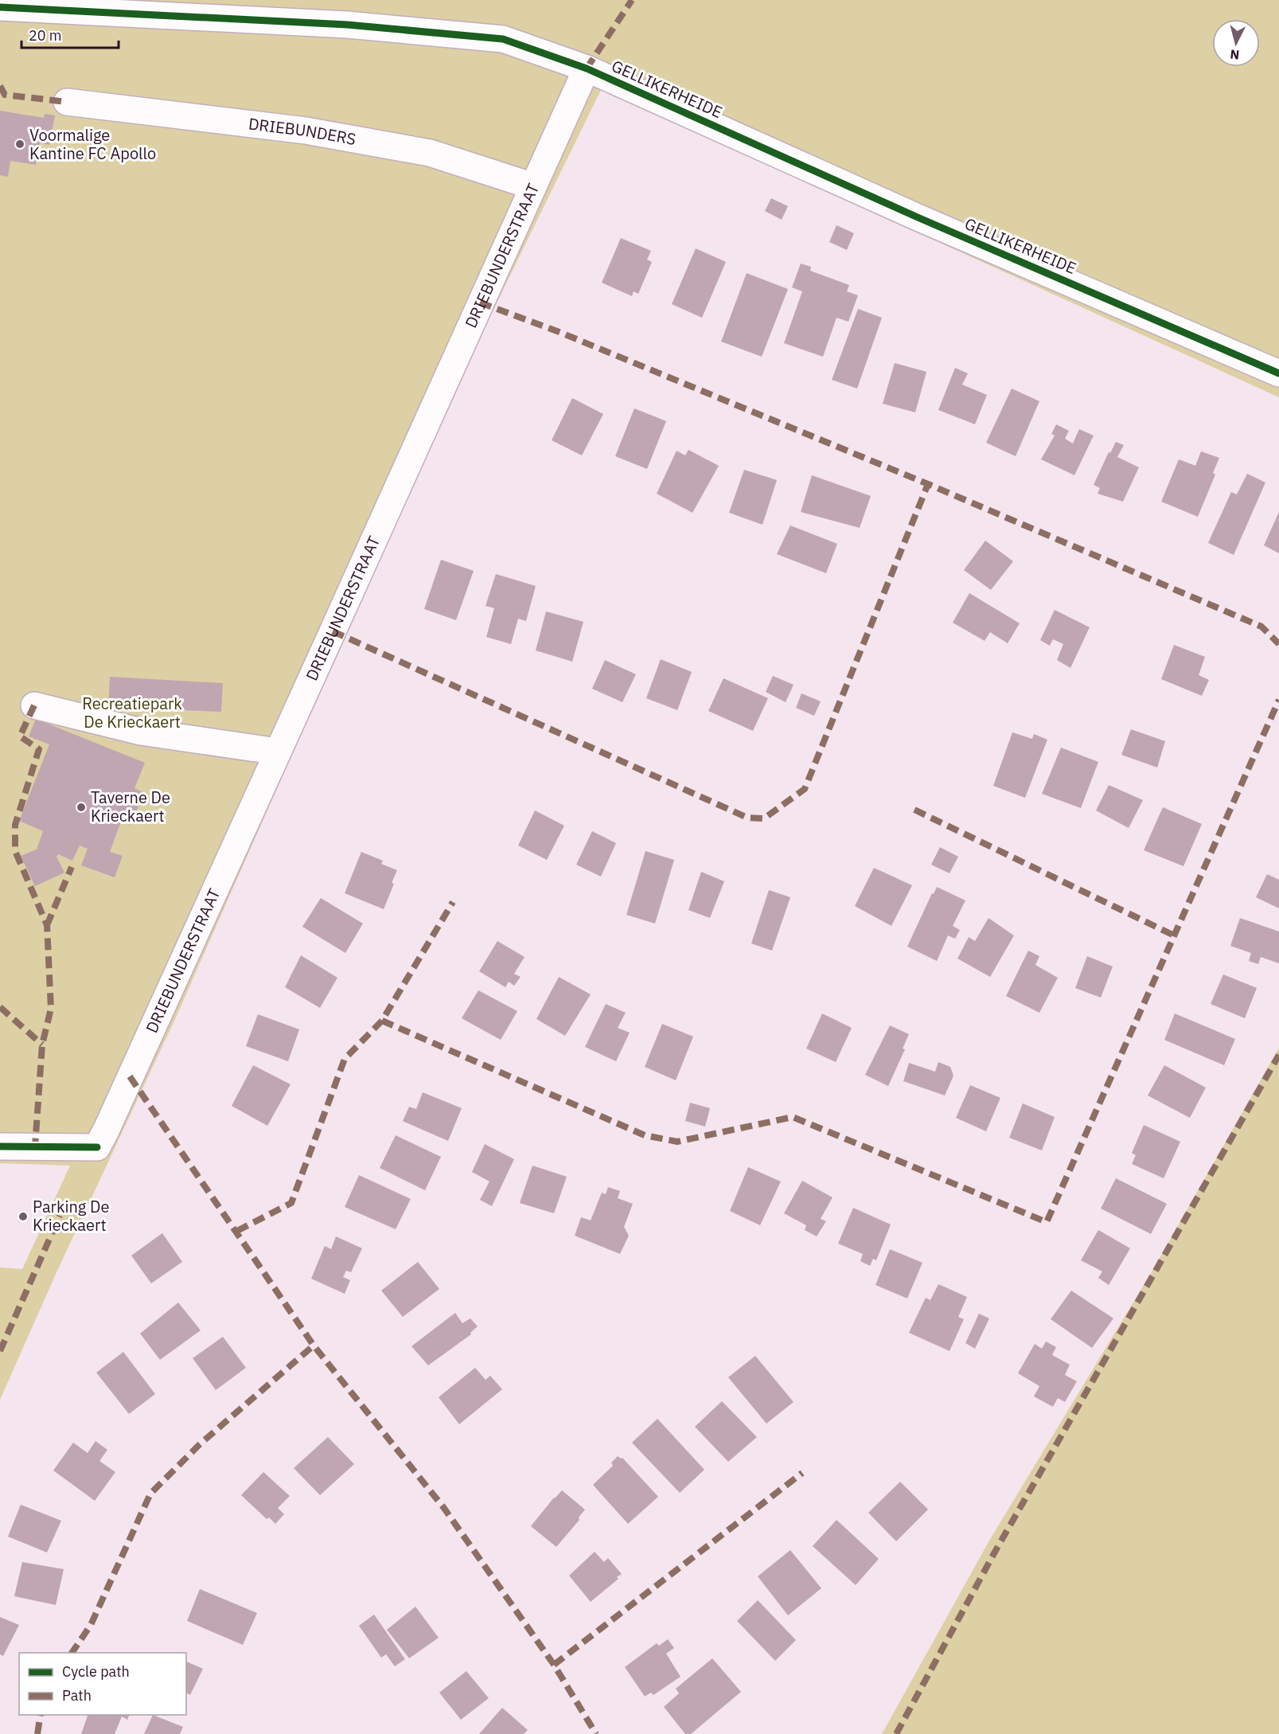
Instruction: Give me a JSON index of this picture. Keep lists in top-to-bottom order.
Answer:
{
  "streets": {
    "street": ["GELLIKERHEIDE", "DRIEBUNDERS", "DRIEBUNDERSTRAAT"]
  },
  "crossings": [
    ["GELLIKERHEIDE", "DRIEBUNDERSTRAAT"],
    ["DRIEBUNDERS", "DRIEBUNDERSTRAAT"]
  ],
  "parks": ["Recreatiepark De Krieckaert"],
  "places": ["Voormalige Kantine FC Apollo", "Taverne De Krieckaert", "Parking De Krieckaert"],
  "legend": ["Cycle path", "Path"],
  "scale_bar": "20 m",
  "north": "bottom"
}
